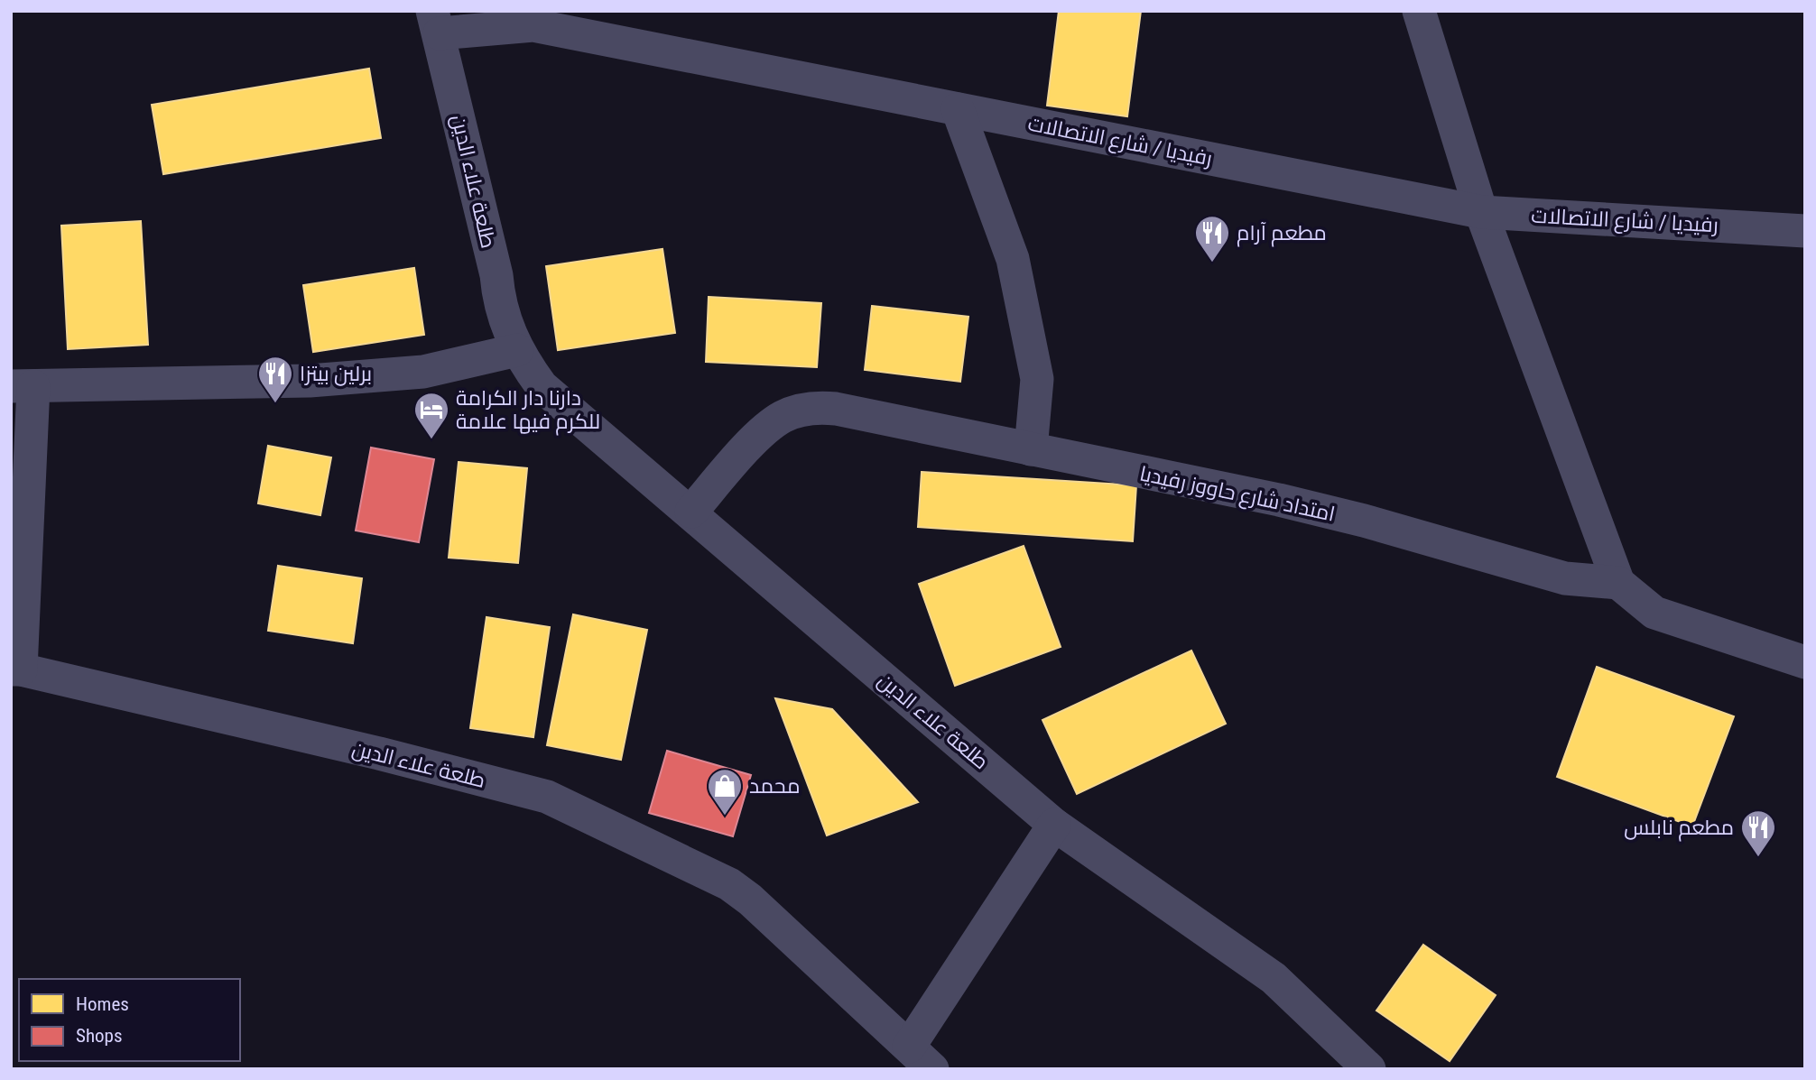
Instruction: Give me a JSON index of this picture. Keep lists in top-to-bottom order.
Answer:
{
  "streets": {
    "street": ["رفيديا / شارع الاتصالات", "طلعة علاء الدين", "امتداد شارع حاووز رفيديا"]
  },
  "crossings": [
    ["رفيديا / شارع الاتصالات", "طلعة علاء الدين"],
    ["طلعة علاء الدين", "امتداد شارع حاووز رفيديا"]
  ],
  "places": {
    "restaurant": ["مطعم آرام", "برلين بيتزا", "مطعم نابلس"],
    "hotel": ["دارنا دار الكرامة للكرم فيها علامة"],
    "shop": ["محمد"]
  },
  "legend": ["Homes", "Shops"]
}
